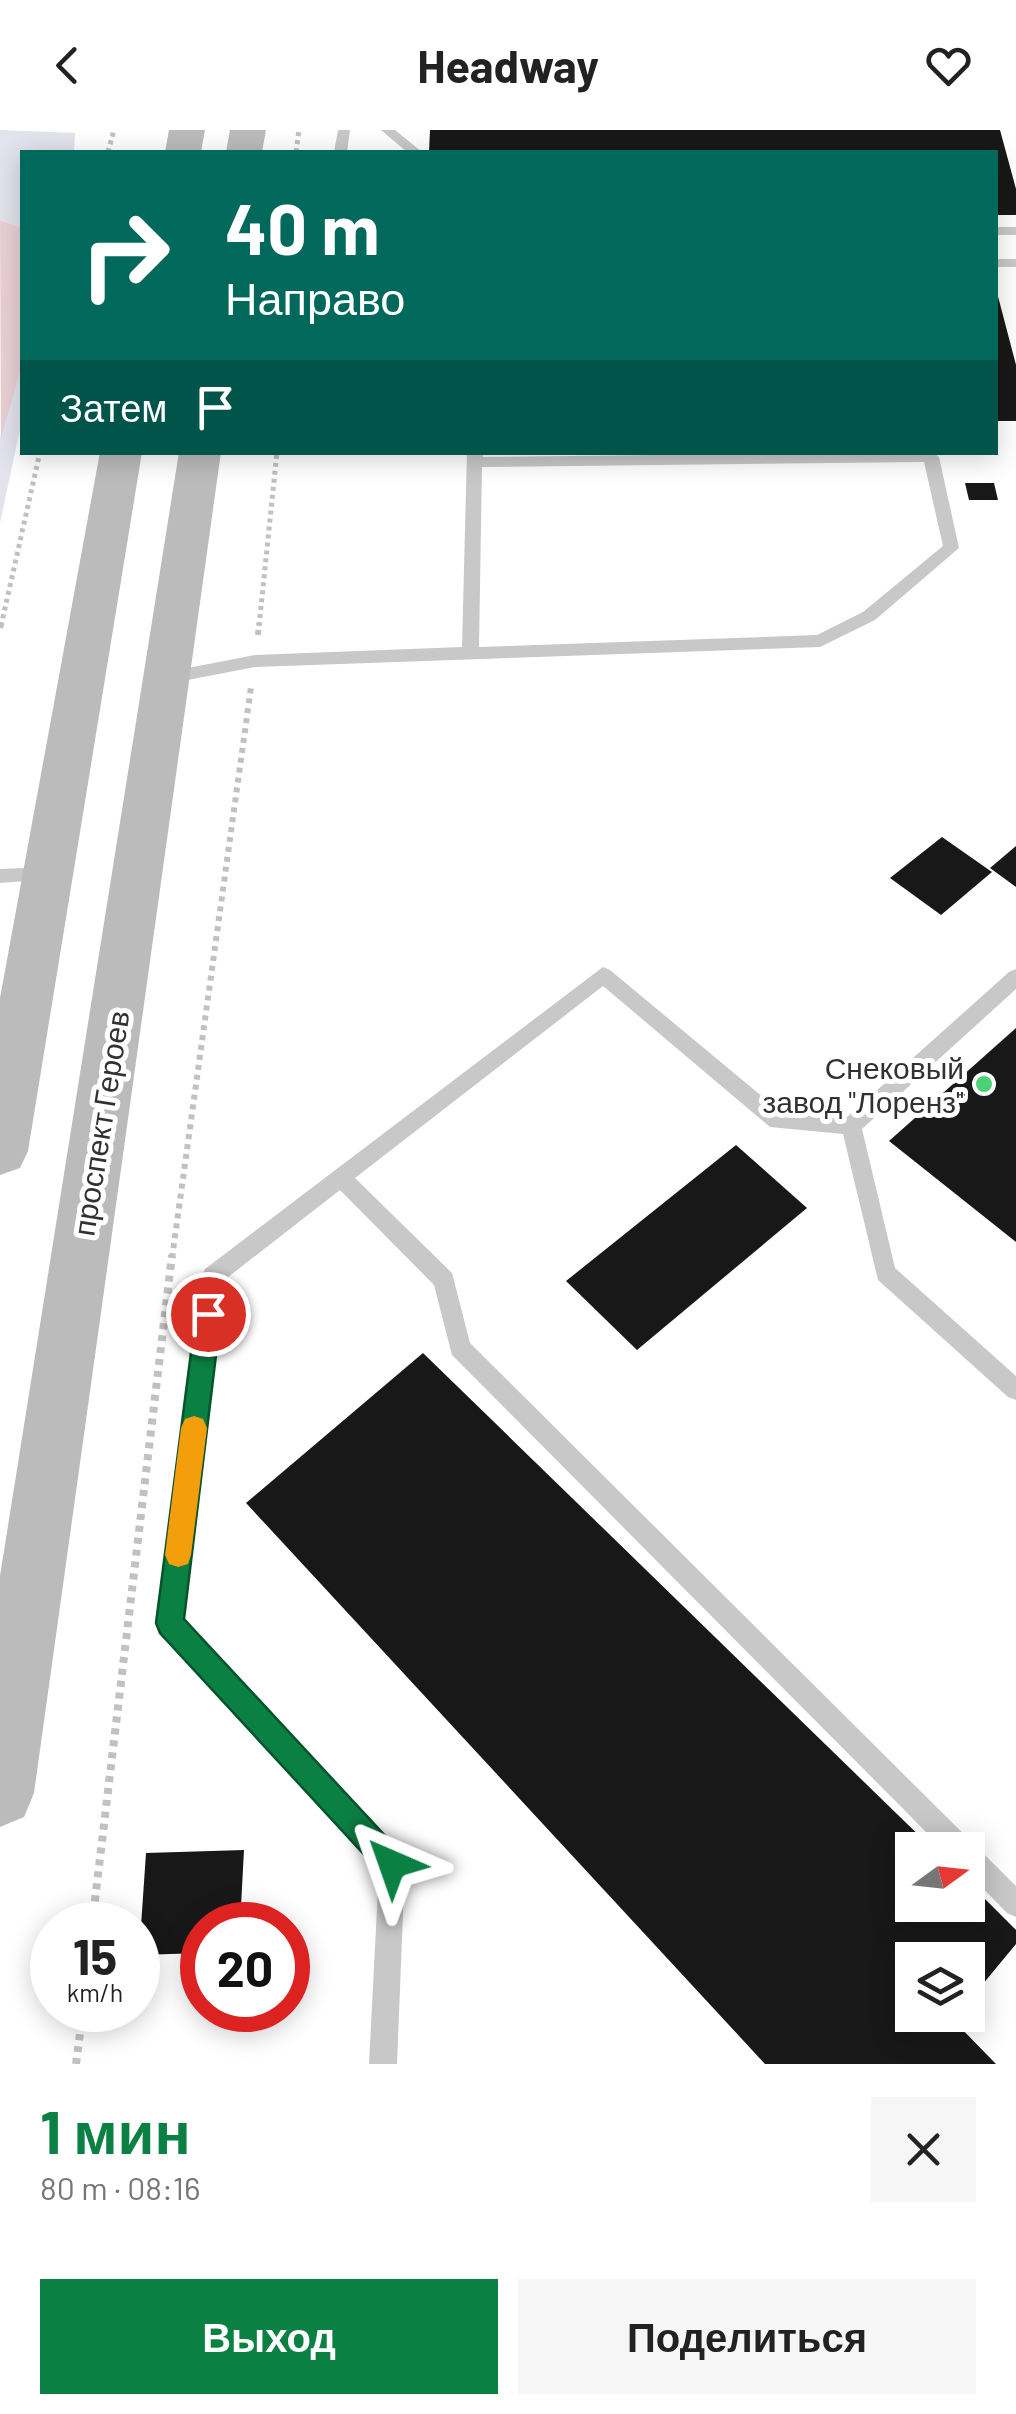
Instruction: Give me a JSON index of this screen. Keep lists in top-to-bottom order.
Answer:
{
  "streets": {
    "main road": ["проспект Героев"]
  },
  "places": ["Снековый завод \"Лоренз\""],
  "north": "right",
  "page": {
    "header": "Headway",
    "turn": ["40 m", "Направо"],
    "then": "Затем",
    "speed": "15 km/h",
    "limit": "20",
    "heading": ["1 мин", "80 m · 08:16"],
    "buttons": ["Выход", "Поделиться"]
  }
}
